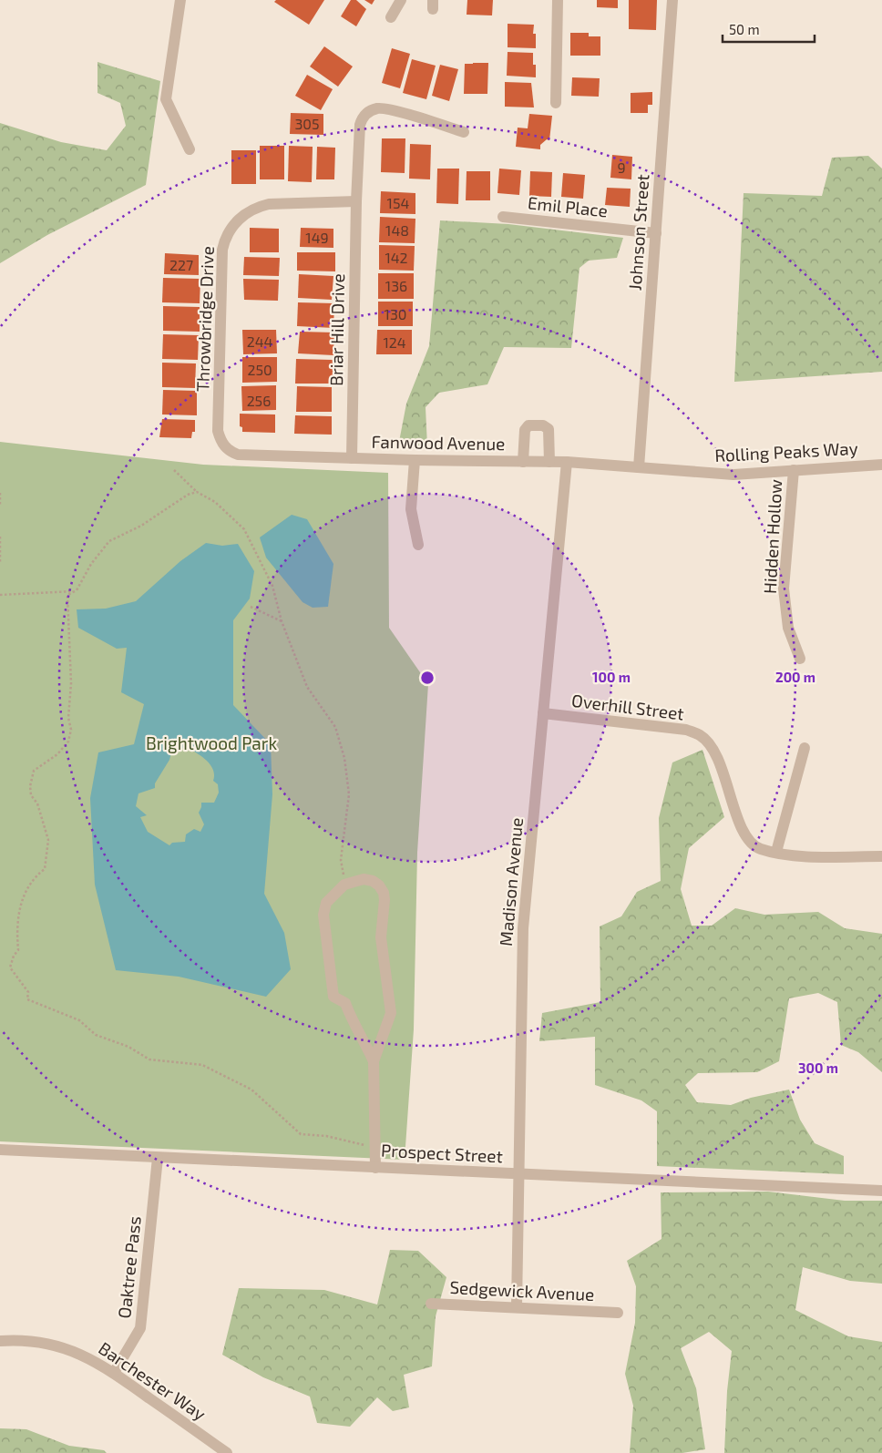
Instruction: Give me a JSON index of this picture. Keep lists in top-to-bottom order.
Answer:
{
  "streets": {
    "street": [
      "Emil Place",
      "Johnson Street",
      "Throwbridge Drive",
      "Briar Hill Drive",
      "Fanwood Avenue",
      "Rolling Peaks Way",
      "Hidden Hollow",
      "Overhill Street",
      "Madison Avenue",
      "Prospect Street",
      "Oaktree Pass",
      "Sedgewick Avenue",
      "Barchester Way"
    ]
  },
  "crossings": [
    ["Emil Place", "Johnson Street"],
    ["Johnson Street", "Fanwood Avenue"],
    ["Johnson Street", "Rolling Peaks Way"],
    ["Throwbridge Drive", "Briar Hill Drive"],
    ["Throwbridge Drive", "Fanwood Avenue"],
    ["Briar Hill Drive", "Fanwood Avenue"],
    ["Fanwood Avenue", "Rolling Peaks Way"],
    ["Fanwood Avenue", "Madison Avenue"],
    ["Rolling Peaks Way", "Hidden Hollow"],
    ["Overhill Street", "Madison Avenue"],
    ["Madison Avenue", "Prospect Street"],
    ["Madison Avenue", "Sedgewick Avenue"],
    ["Prospect Street", "Oaktree Pass"],
    ["Oaktree Pass", "Barchester Way"]
  ],
  "parks": ["Brightwood Park"],
  "house_numbers": [
    "305",
    "9",
    "154",
    "148",
    "149",
    "142",
    "227",
    "136",
    "130",
    "244",
    "124",
    "250",
    "256"
  ],
  "scale_bar": "50 m",
  "rings": ["100 m", "200 m", "300 m"]
}
